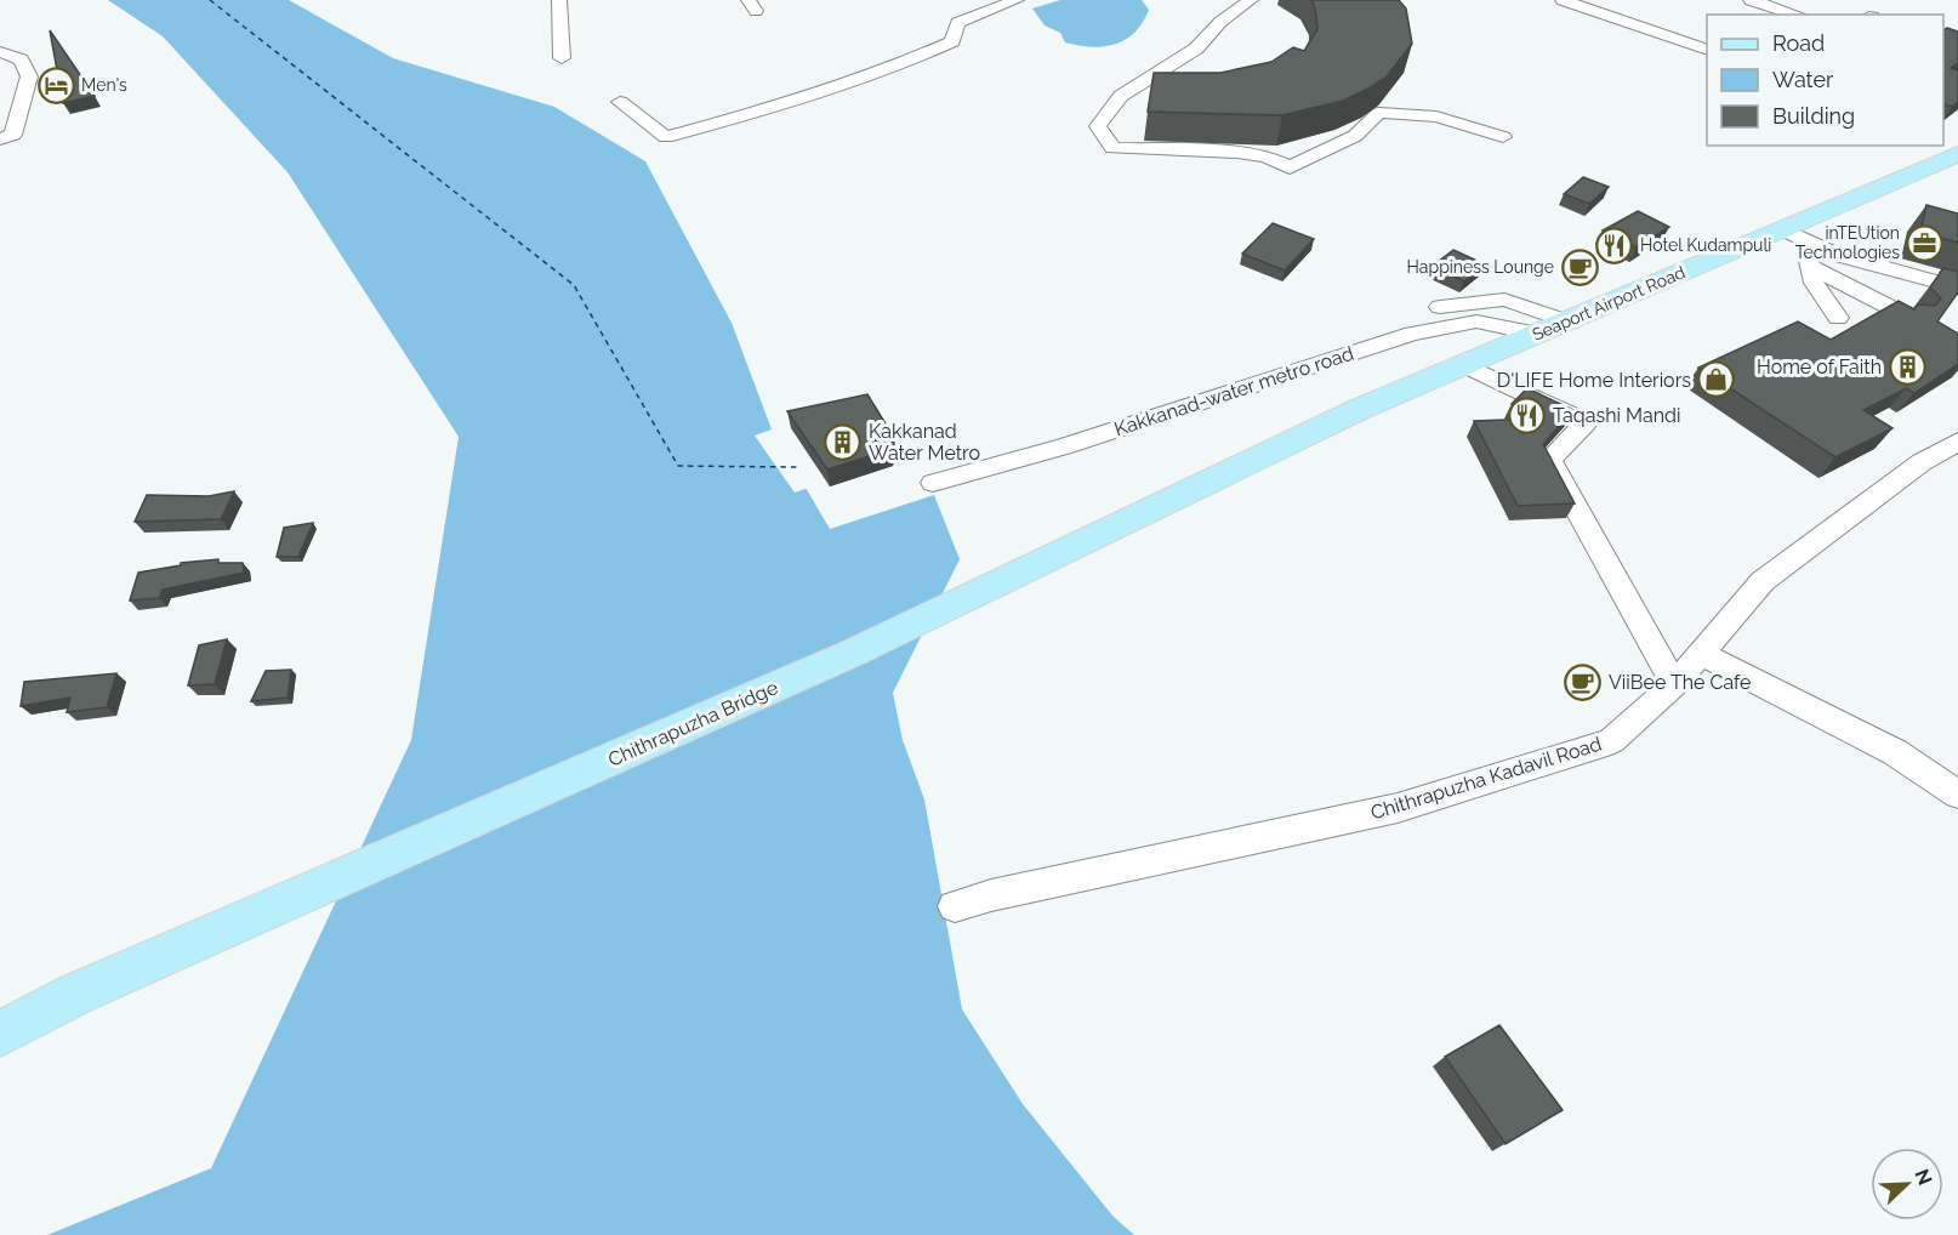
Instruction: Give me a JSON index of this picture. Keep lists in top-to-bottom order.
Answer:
{
  "streets": {
    "main road": ["Seaport Airport Road", "Chithrapuzha Bridge"],
    "street": ["Kakkanad-water metro road", "Chithrapuzha Kadavil Road"]
  },
  "crossings": [
    ["Seaport Airport Road", "Kakkanad-water metro road"],
    ["Seaport Airport Road", "Chithrapuzha Bridge"]
  ],
  "places": {
    "hotel": ["Men's"],
    "office": ["inTEUtion Technologies"],
    "restaurant": ["Hotel Kudampuli", "Taqashi Mandi"],
    "cafe": ["Happiness Lounge", "ViiBee The Cafe"],
    "building": ["Home of Faith", "Kakkanad Water Metro"],
    "shop": ["D'LIFE Home Interiors"]
  },
  "legend": ["Road", "Water", "Building"],
  "north": "top right"
}
